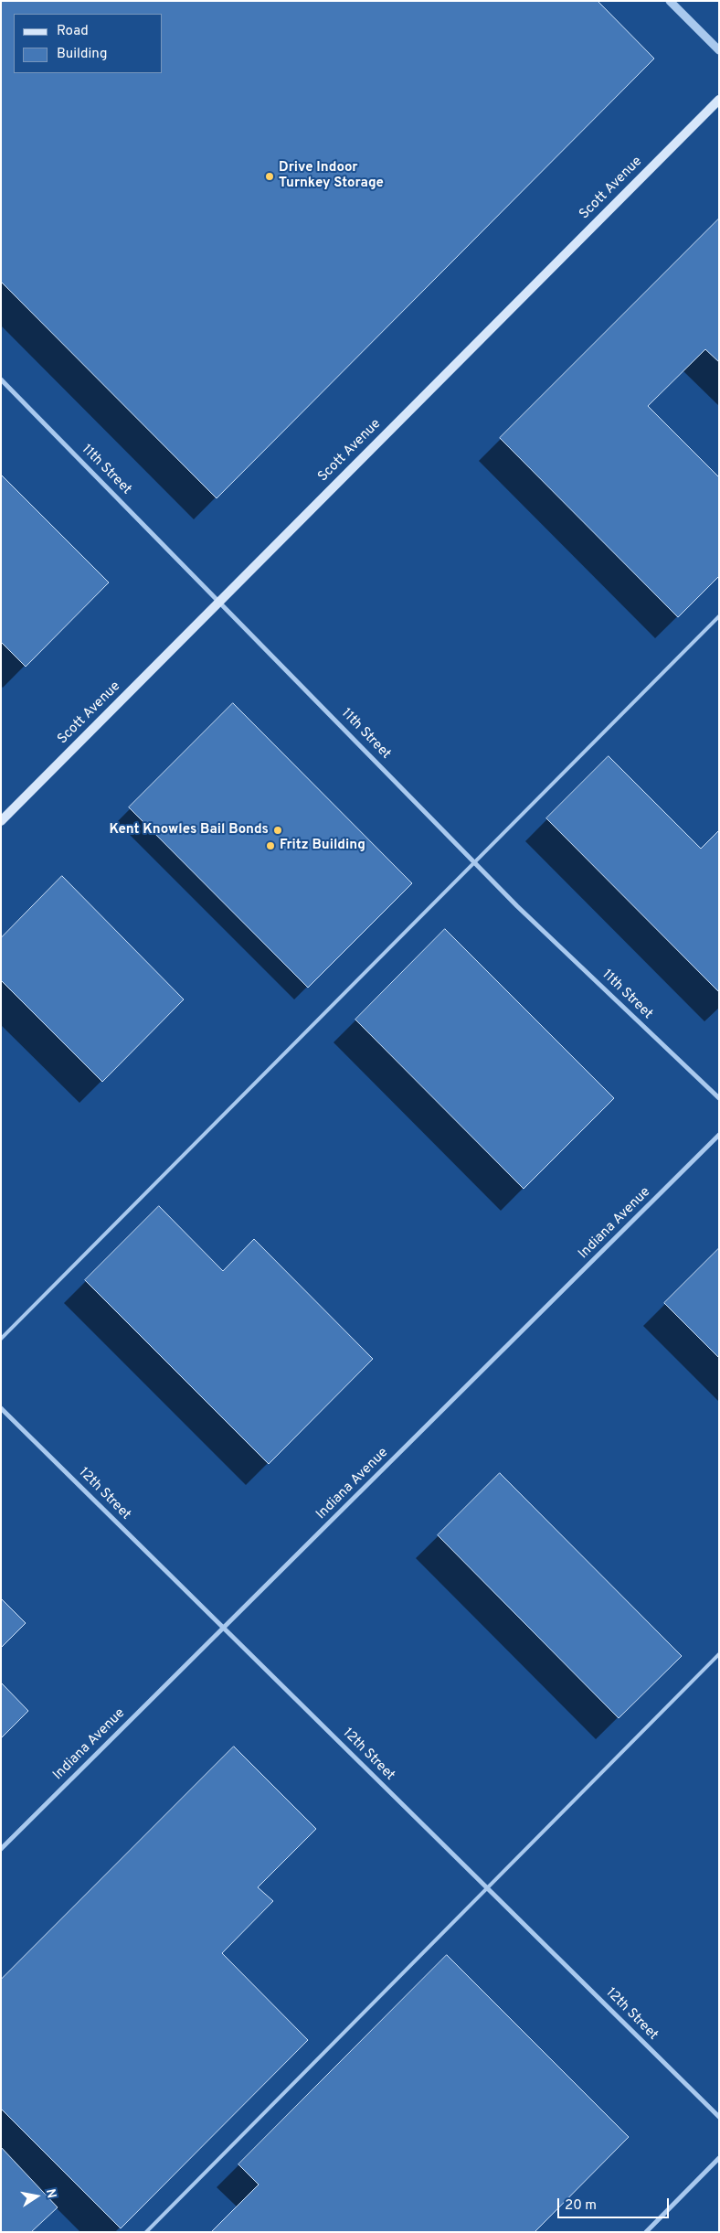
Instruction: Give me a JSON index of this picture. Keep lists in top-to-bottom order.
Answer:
{
  "streets": {
    "main road": ["Scott Avenue"],
    "street": ["11th Street", "Indiana Avenue", "12th Street"]
  },
  "crossings": [
    ["Scott Avenue", "11th Street"],
    ["Indiana Avenue", "12th Street"]
  ],
  "places": ["Drive Indoor Turnkey Storage", "Kent Knowles Bail Bonds", "Fritz Building"],
  "legend": ["Road", "Building"],
  "scale_bar": "20 m",
  "north": "right"
}
